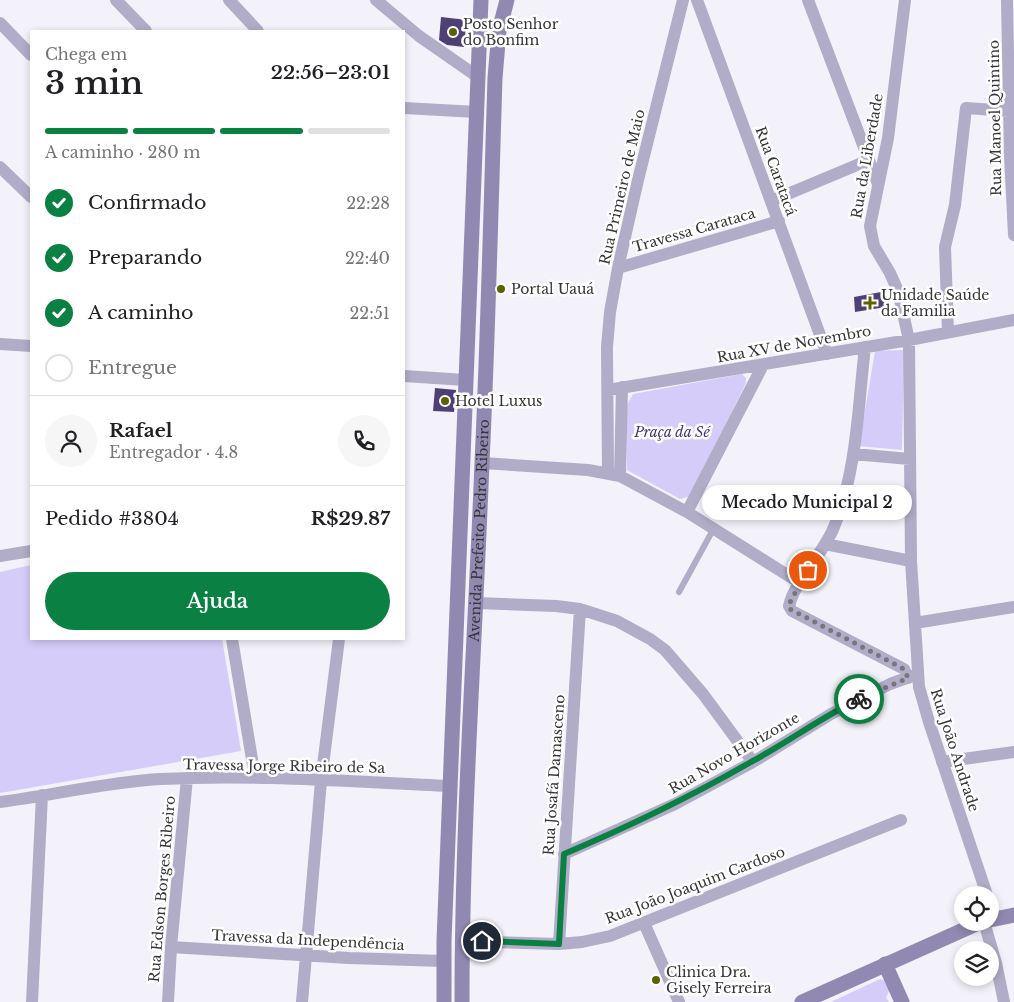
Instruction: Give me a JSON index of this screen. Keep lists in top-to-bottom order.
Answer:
{
  "streets": {
    "main road": ["Avenida Prefeito Pedro Ribeiro"],
    "street": [
      "Rua Manoel Quintino",
      "Rua da Liberdade",
      "Rua Caratacá",
      "Rua Primeiro de Maio",
      "Travessa Carataca",
      "Rua XV de Novembro",
      "Rua João Andrade",
      "Rua Novo Horizonte",
      "Travessa Jorge Ribeiro de Sa",
      "Rua Josafá Damasceno",
      "Rua João Joaquim Cardoso",
      "Rua Edson Borges Ribeiro",
      "Travessa da Independência"
    ]
  },
  "crossings": [
    ["Rua da Liberdade", "Rua XV de Novembro"],
    ["Rua da Liberdade", "Rua João Andrade"],
    ["Rua Caratacá", "Travessa Carataca"],
    ["Rua Caratacá", "Rua XV de Novembro"],
    ["Rua Primeiro de Maio", "Travessa Carataca"],
    ["Rua Primeiro de Maio", "Rua XV de Novembro"],
    ["Rua XV de Novembro", "Rua João Andrade"],
    ["Avenida Prefeito Pedro Ribeiro", "Travessa Jorge Ribeiro de Sa"],
    ["Avenida Prefeito Pedro Ribeiro", "Rua João Joaquim Cardoso"],
    ["Avenida Prefeito Pedro Ribeiro", "Travessa da Independência"],
    ["Rua João Andrade", "Rua Novo Horizonte"],
    ["Rua Novo Horizonte", "Rua Josafá Damasceno"],
    ["Travessa Jorge Ribeiro de Sa", "Rua Edson Borges Ribeiro"],
    ["Rua Josafá Damasceno", "Rua João Joaquim Cardoso"],
    ["Rua Edson Borges Ribeiro", "Travessa da Independência"]
  ],
  "parks": ["Praça da Sé"],
  "places": {
    "other": [
      "Posto Senhor do Bonfim",
      "Portal Uauá",
      "Hotel Luxus",
      "Mecado Municipal 2",
      "Clinica Dra. Gisely Ferreira"
    ],
    "health": ["Unidade Saúde da Familia"]
  },
  "page": {
    "heading": ["3 min", "Chega em", "22:56–23:01"],
    "panel": [
      "Rafael",
      "Entregador · 4.8",
      "Pedido #3804",
      "R$29.87"
    ],
    "bar": "A caminho · 280 m",
    "list": [
      ["Confirmado", "22:28"],
      ["Preparando", "22:40"],
      ["A caminho", "22:51"],
      "Entregue"
    ],
    "bubble": "Mecado Municipal 2",
    "buttons": "Ajuda"
  }
}
